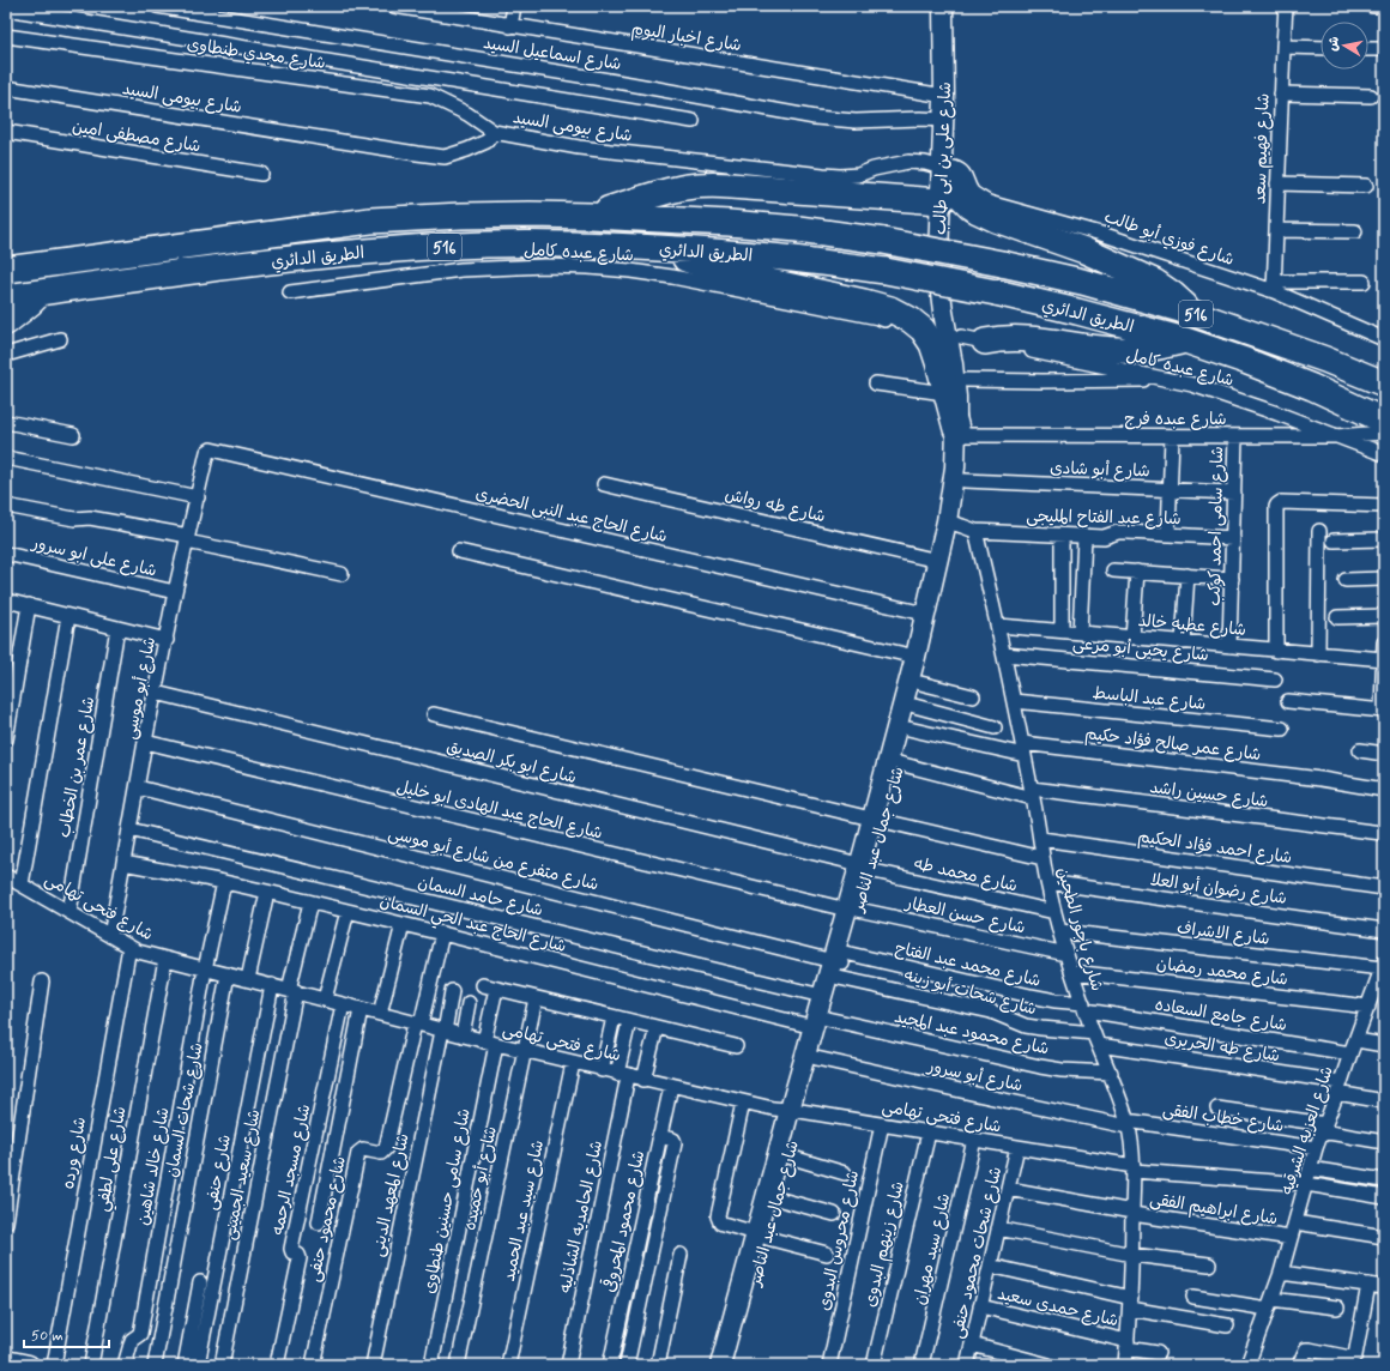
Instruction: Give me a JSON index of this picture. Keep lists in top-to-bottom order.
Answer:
{
  "streets": {
    "highway": ["516", "الطريق الدائري"],
    "street": [
      "شارع اخبار اليوم",
      "شارع مجدي طنطاوى",
      "شارع اسماعيل السيد",
      "شارع بيومى السيد",
      "شارع مصطفى امين",
      "شارع فهيم سعد",
      "شارع على بن ابى طالب",
      "شارع فوزي أبو طالب",
      "شارع عبده كامل",
      "شارع عبده فرج",
      "شارع أبو شادى",
      "شارع طه رواش",
      "شارع الحاج عبد النبى الحضرى",
      "شارع عبد الفتاح المليجى",
      "شارع سامى احمد كوكب",
      "شارع على ابو سرور",
      "شارع عطيه خالد",
      "شارع يحيى أبو مرعى",
      "شارع أبو موسى",
      "شارع عبد الباسط",
      "شارع عمر صالح فؤاد حكيم",
      "شارع ابو بكر الصديق",
      "شارع عمر بن الخطاب",
      "شارع حسين راشد",
      "شارع الحاج عبد الهادى ابو خليل",
      "شارع جمال عبد الناصر",
      "شارع احمد فؤاد الحكيم",
      "شارع متفرع من شارع أبو موسى",
      "شارع محمد طه",
      "شارع رضوان أبو العلا",
      "شارع حامد السمان",
      "شارع فتحى تهامى",
      "شارع حسن العطار",
      "شارع الحاج عبد الحي السمان",
      "شارع باجور الطحين",
      "شارع الاشراف",
      "شارع محمد عبد الفتاح",
      "شارع محمد رمضان",
      "شارع شحات أبو زينه",
      "شارع جامع السعاده",
      "شارع محمود عبد المجيد",
      "شارع طه الحريرى",
      "شارع أبو سرور",
      "شارع شحات السمان",
      "شارع خطاب الفقى",
      "شارع العزبه الشرقيه",
      "شارع ورده",
      "شارع على لطفي",
      "شارع خالد شاهين",
      "شارع مسجد الرحمه",
      "شارع حنفى",
      "شارع سعيد الجمينى",
      "شارع أبو حميده",
      "شارع المعهد الدينى",
      "شارع سامى حسنين طنطاوى",
      "شارع ابراهيم الفقى",
      "شارع سيد عبد الحميد",
      "شارع الحامديه الشاذليه",
      "شارع محمود حنفى",
      "شارع محمود المحروقى",
      "شارع محروس البدوى",
      "شارع زينهم البدوى",
      "شارع سيد مهران",
      "شارع شحات محمود حنفى",
      "شارع حمدى سعيد"
    ]
  },
  "crossings": [
    ["شارع اخبار اليوم", "شارع على بن ابى طالب"],
    ["شارع مجدي طنطاوى", "شارع بيومى السيد"],
    ["شارع اسماعيل السيد", "شارع على بن ابى طالب"],
    ["شارع بيومى السيد", "شارع على بن ابى طالب"],
    ["شارع بيومى السيد", "شارع فوزي أبو طالب"],
    ["شارع فهيم سعد", "شارع فوزي أبو طالب"],
    ["شارع على بن ابى طالب", "شارع فوزي أبو طالب"],
    ["شارع على بن ابى طالب", "شارع جمال عبد الناصر"],
    ["شارع عبده كامل", "شارع عبده فرج"],
    ["شارع عبده كامل", "شارع جمال عبد الناصر"],
    ["شارع عبده فرج", "شارع سامى احمد كوكب"],
    ["شارع عبده فرج", "شارع جمال عبد الناصر"],
    ["شارع أبو شادى", "شارع سامى احمد كوكب"],
    ["شارع أبو شادى", "شارع جمال عبد الناصر"],
    ["شارع طه رواش", "شارع جمال عبد الناصر"],
    ["شارع الحاج عبد النبى الحضرى", "شارع أبو موسى"],
    ["شارع الحاج عبد النبى الحضرى", "شارع جمال عبد الناصر"],
    ["شارع عبد الفتاح المليجى", "شارع سامى احمد كوكب"],
    ["شارع عبد الفتاح المليجى", "شارع باجور الطحين"],
    ["شارع سامى احمد كوكب", "شارع عطيه خالد"],
    ["شارع على ابو سرور", "شارع أبو موسى"],
    ["شارع عطيه خالد", "شارع باجور الطحين"],
    ["شارع يحيى أبو مرعى", "شارع باجور الطحين"],
    ["شارع أبو موسى", "شارع ابو بكر الصديق"],
    ["شارع أبو موسى", "شارع الحاج عبد الهادى ابو خليل"],
    ["شارع أبو موسى", "شارع متفرع من شارع أبو موسى"],
    ["شارع أبو موسى", "شارع حامد السمان"],
    ["شارع أبو موسى", "شارع فتحى تهامى"],
    ["شارع أبو موسى", "شارع الحاج عبد الحي السمان"],
    ["شارع عبد الباسط", "شارع باجور الطحين"],
    ["شارع عمر صالح فؤاد حكيم", "شارع جمال عبد الناصر"],
    ["شارع عمر صالح فؤاد حكيم", "شارع باجور الطحين"],
    ["شارع ابو بكر الصديق", "شارع جمال عبد الناصر"],
    ["شارع ابو بكر الصديق", "شارع محمد طه"],
    ["شارع عمر بن الخطاب", "شارع فتحى تهامى"],
    ["شارع حسين راشد", "شارع جمال عبد الناصر"],
    ["شارع حسين راشد", "شارع باجور الطحين"],
    ["شارع الحاج عبد الهادى ابو خليل", "شارع جمال عبد الناصر"],
    ["شارع الحاج عبد الهادى ابو خليل", "شارع حسن العطار"],
    ["شارع جمال عبد الناصر", "شارع متفرع من شارع أبو موسى"],
    ["شارع جمال عبد الناصر", "شارع محمد طه"],
    ["شارع جمال عبد الناصر", "شارع حامد السمان"],
    ["شارع جمال عبد الناصر", "شارع فتحى تهامى"],
    ["شارع جمال عبد الناصر", "شارع حسن العطار"],
    ["شارع جمال عبد الناصر", "شارع الحاج عبد الحي السمان"],
    ["شارع جمال عبد الناصر", "شارع محمد عبد الفتاح"],
    ["شارع جمال عبد الناصر", "شارع شحات أبو زينه"],
    ["شارع جمال عبد الناصر", "شارع محمود عبد المجيد"],
    ["شارع جمال عبد الناصر", "شارع أبو سرور"],
    ["شارع احمد فؤاد الحكيم", "شارع باجور الطحين"],
    ["شارع متفرع من شارع أبو موسى", "شارع محمد عبد الفتاح"],
    ["شارع متفرع من شارع أبو موسى", "شارع شحات أبو زينه"],
    ["شارع محمد طه", "شارع باجور الطحين"],
    ["شارع رضوان أبو العلا", "شارع باجور الطحين"],
    ["شارع فتحى تهامى", "شارع باجور الطحين"],
    ["شارع فتحى تهامى", "شارع شحات السمان"],
    ["شارع فتحى تهامى", "شارع العزبه الشرقيه"],
    ["شارع فتحى تهامى", "شارع ورده"],
    ["شارع فتحى تهامى", "شارع على لطفي"],
    ["شارع فتحى تهامى", "شارع خالد شاهين"],
    ["شارع فتحى تهامى", "شارع مسجد الرحمه"],
    ["شارع فتحى تهامى", "شارع حنفى"],
    ["شارع فتحى تهامى", "شارع سعيد الجمينى"],
    ["شارع فتحى تهامى", "شارع أبو حميده"],
    ["شارع فتحى تهامى", "شارع المعهد الدينى"],
    ["شارع فتحى تهامى", "شارع سامى حسنين طنطاوى"],
    ["شارع فتحى تهامى", "شارع سيد عبد الحميد"],
    ["شارع فتحى تهامى", "شارع الحامديه الشاذليه"],
    ["شارع فتحى تهامى", "شارع محمود حنفى"],
    ["شارع فتحى تهامى", "شارع محمود المحروقى"],
    ["شارع فتحى تهامى", "شارع محروس البدوى"],
    ["شارع فتحى تهامى", "شارع زينهم البدوى"],
    ["شارع فتحى تهامى", "شارع سيد مهران"],
    ["شارع فتحى تهامى", "شارع شحات محمود حنفى"],
    ["شارع حسن العطار", "شارع باجور الطحين"],
    ["شارع الحاج عبد الحي السمان", "شارع محمود عبد المجيد"],
    ["شارع الحاج عبد الحي السمان", "شارع خالد شاهين"],
    ["شارع الحاج عبد الحي السمان", "شارع سعيد الجمينى"],
    ["شارع باجور الطحين", "شارع الاشراف"],
    ["شارع باجور الطحين", "شارع محمد عبد الفتاح"],
    ["شارع باجور الطحين", "شارع محمد رمضان"],
    ["شارع باجور الطحين", "شارع شحات أبو زينه"],
    ["شارع باجور الطحين", "شارع جامع السعاده"],
    ["شارع باجور الطحين", "شارع محمود عبد المجيد"],
    ["شارع باجور الطحين", "شارع طه الحريرى"],
    ["شارع باجور الطحين", "شارع أبو سرور"],
    ["شارع باجور الطحين", "شارع خطاب الفقى"],
    ["شارع باجور الطحين", "شارع ابراهيم الفقى"],
    ["شارع باجور الطحين", "شارع حمدى سعيد"],
    ["شارع الاشراف", "شارع العزبه الشرقيه"],
    ["شارع محمد عبد الفتاح", "شارع شحات أبو زينه"],
    ["شارع محمد عبد الفتاح", "شارع جامع السعاده"],
    ["شارع محمد رمضان", "شارع العزبه الشرقيه"],
    ["شارع شحات أبو زينه", "شارع طه الحريرى"],
    ["شارع جامع السعاده", "شارع العزبه الشرقيه"],
    ["شارع طه الحريرى", "شارع العزبه الشرقيه"],
    ["شارع أبو سرور", "شارع خطاب الفقى"],
    ["شارع خطاب الفقى", "شارع العزبه الشرقيه"],
    ["شارع العزبه الشرقيه", "شارع ابراهيم الفقى"],
    ["شارع أبو حميده", "شارع سامى حسنين طنطاوى"],
    ["شارع ابراهيم الفقى", "شارع شحات محمود حنفى"],
    ["شارع شحات محمود حنفى", "شارع حمدى سعيد"]
  ],
  "scale_bar": "50 m",
  "north": "left"
}
